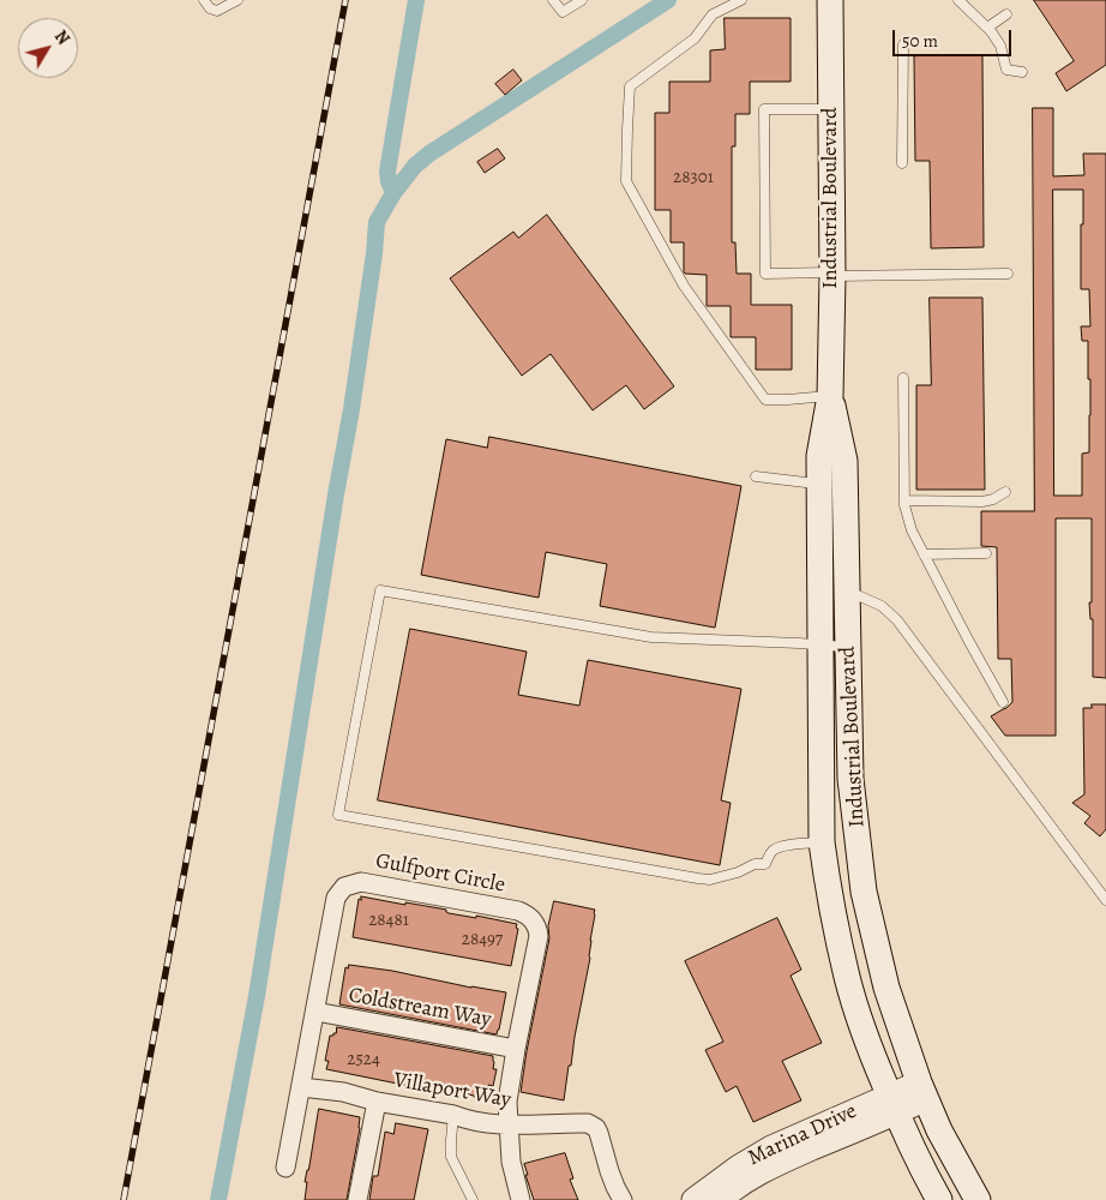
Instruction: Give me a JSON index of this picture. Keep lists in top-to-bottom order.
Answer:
{
  "streets": {
    "main road": ["Industrial Boulevard"],
    "street": [
      "Gulfport Circle",
      "Coldstream Way",
      "Villaport Way",
      "Marina Drive"
    ]
  },
  "crossings": [
    ["Industrial Boulevard", "Marina Drive"],
    ["Gulfport Circle", "Coldstream Way"],
    ["Gulfport Circle", "Villaport Way"]
  ],
  "house_numbers": [
    "28301",
    "28481",
    "28497",
    "2524"
  ],
  "scale_bar": "50 m",
  "north": "top right"
}
